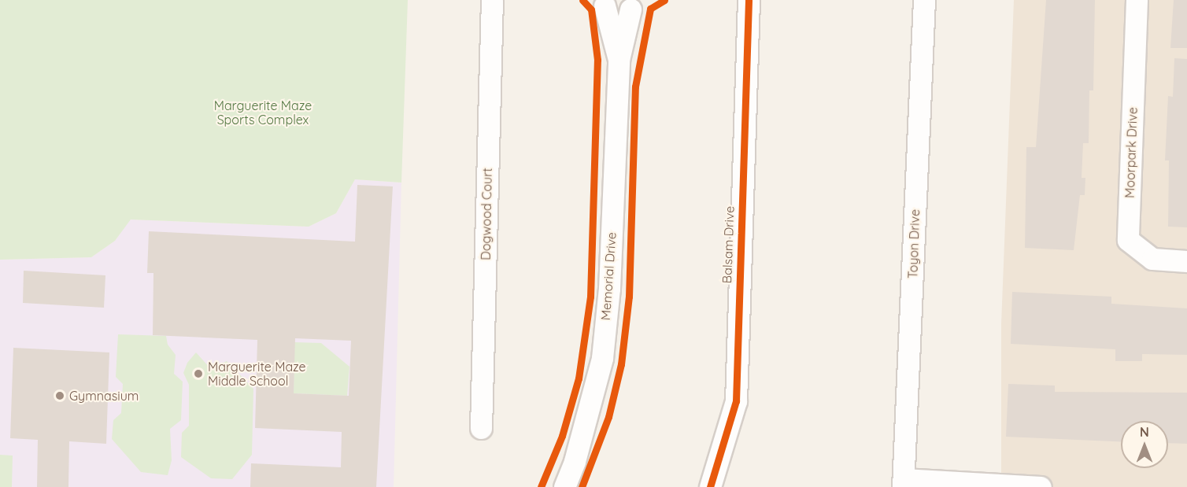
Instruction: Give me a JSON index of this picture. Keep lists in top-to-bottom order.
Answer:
{
  "streets": {
    "street": [
      "Moorpark Drive",
      "Dogwood Court",
      "Toyon Drive",
      "Balsam Drive",
      "Memorial Drive"
    ]
  },
  "parks": ["Marguerite Maze Sports Complex"],
  "places": ["Marguerite Maze Middle School", "Gymnasium"],
  "north": "top"
}
